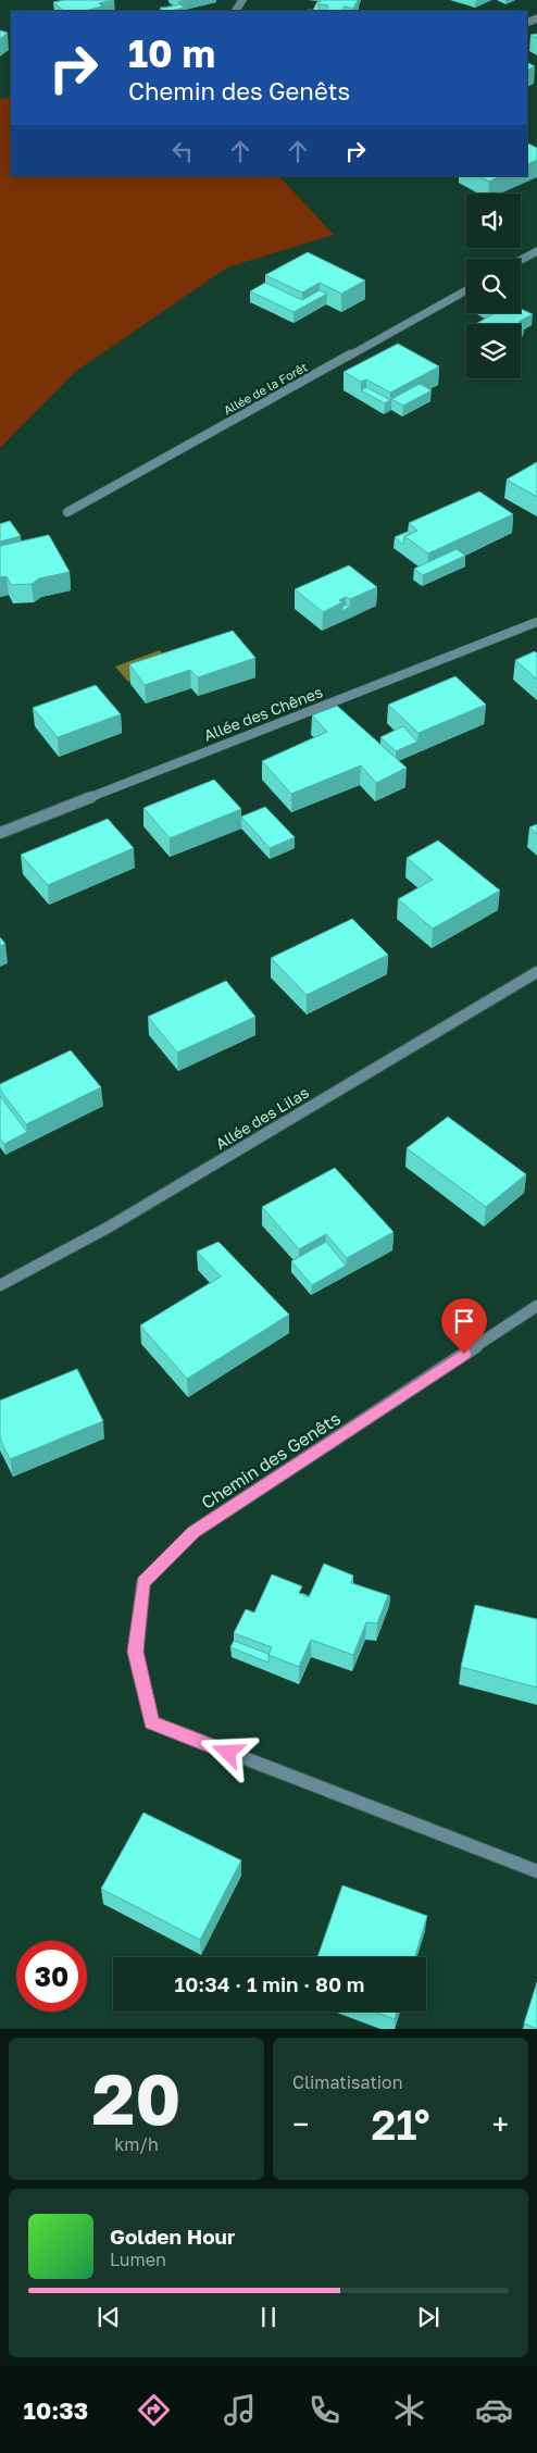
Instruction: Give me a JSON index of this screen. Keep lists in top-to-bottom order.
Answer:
{
  "streets": {
    "street": [
      "Allée de la Forêt",
      "Allée des Chênes",
      "Allée des Lilas",
      "Chemin des Genêts"
    ]
  },
  "page": {
    "turn": ["10 m", "Chemin des Genêts"],
    "limit": "30",
    "trip": "10:34 · 1 min · 80 m",
    "tile": [
      ["20", "km/h"],
      "Climatisation"
    ],
    "heat": ["−", "21°", "+"],
    "song": ["Golden Hour", "Lumen"],
    "tabs": "10:33"
  }
}
